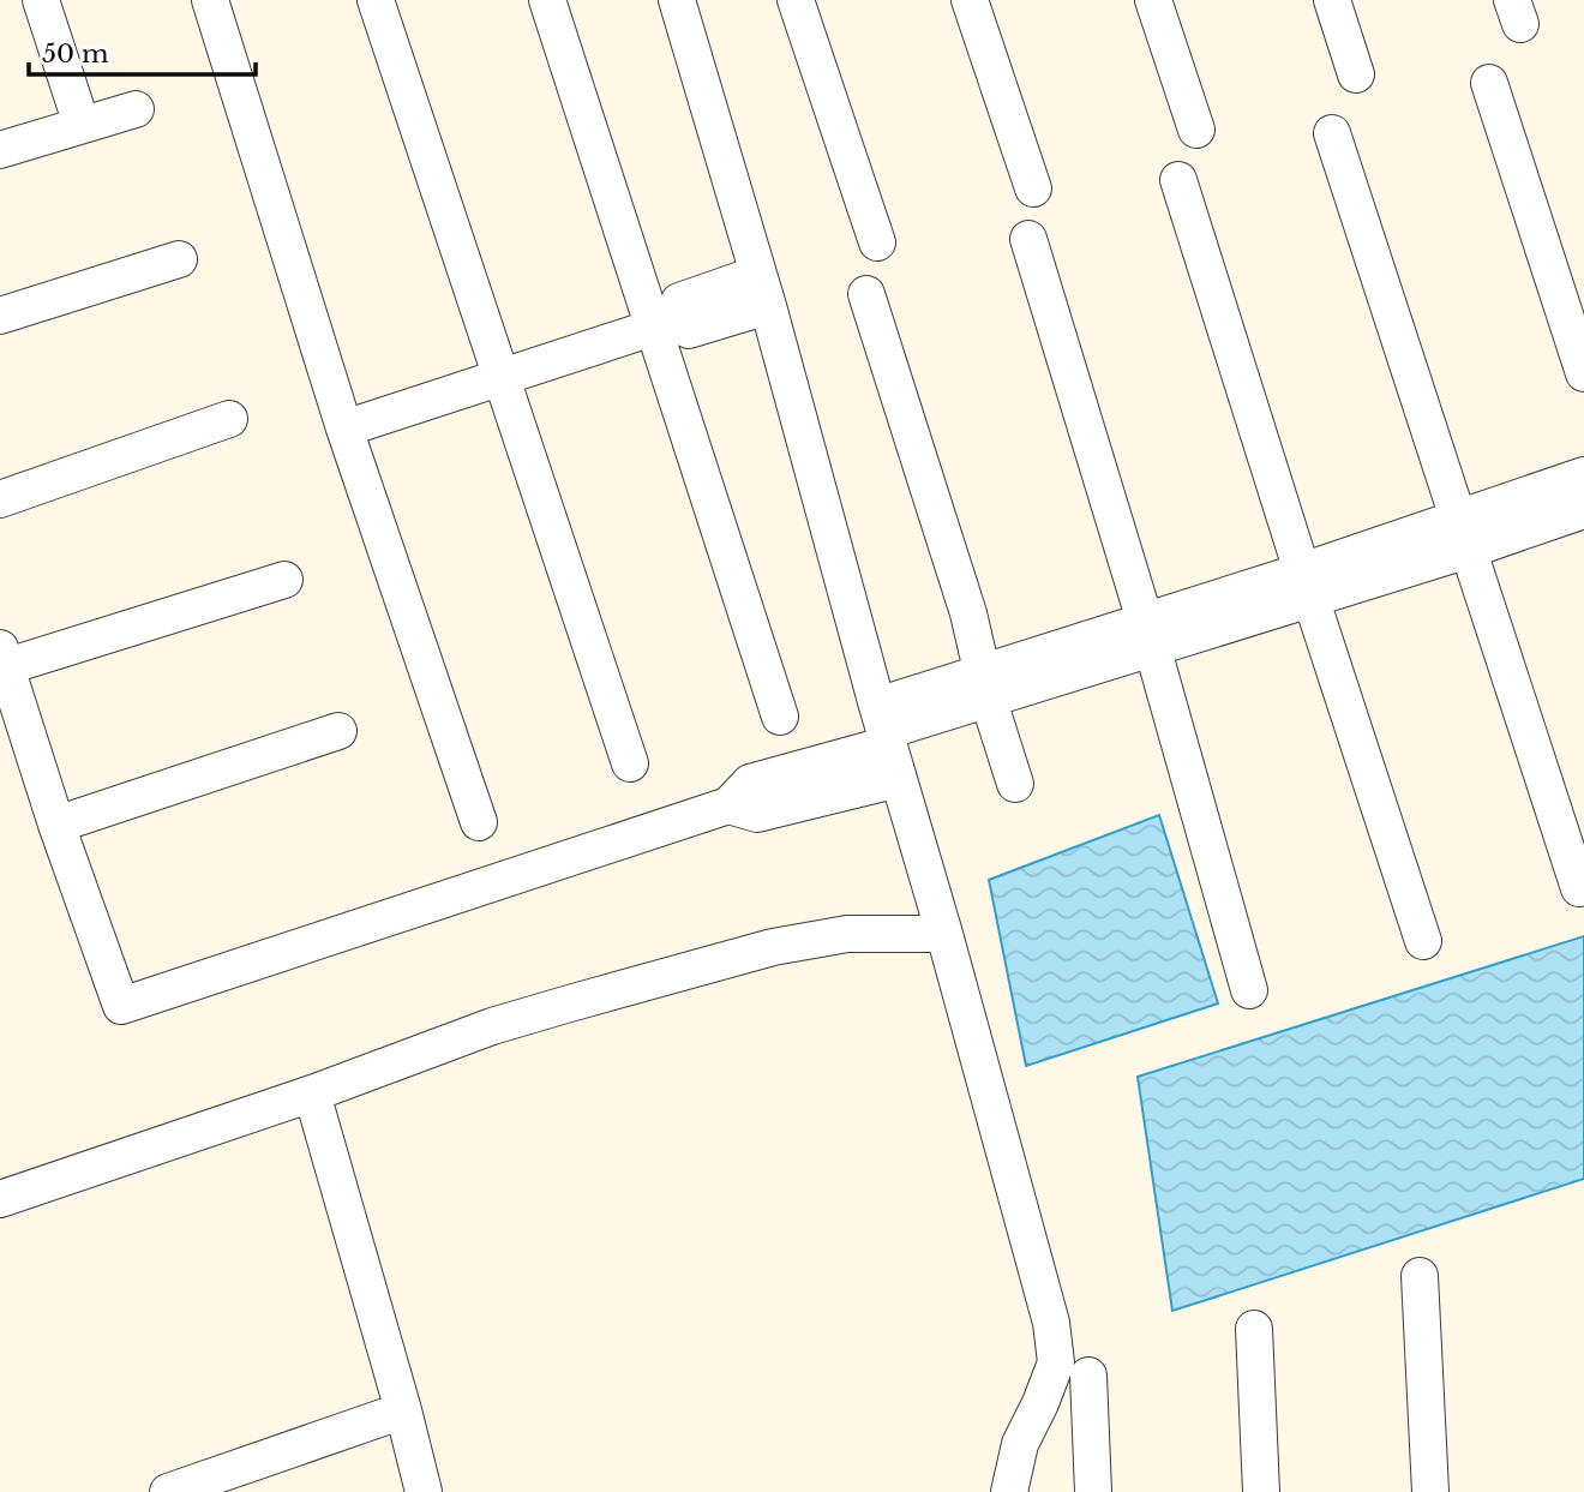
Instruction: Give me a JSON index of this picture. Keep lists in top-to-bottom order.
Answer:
{
  "scale_bar": "50 m"
}
